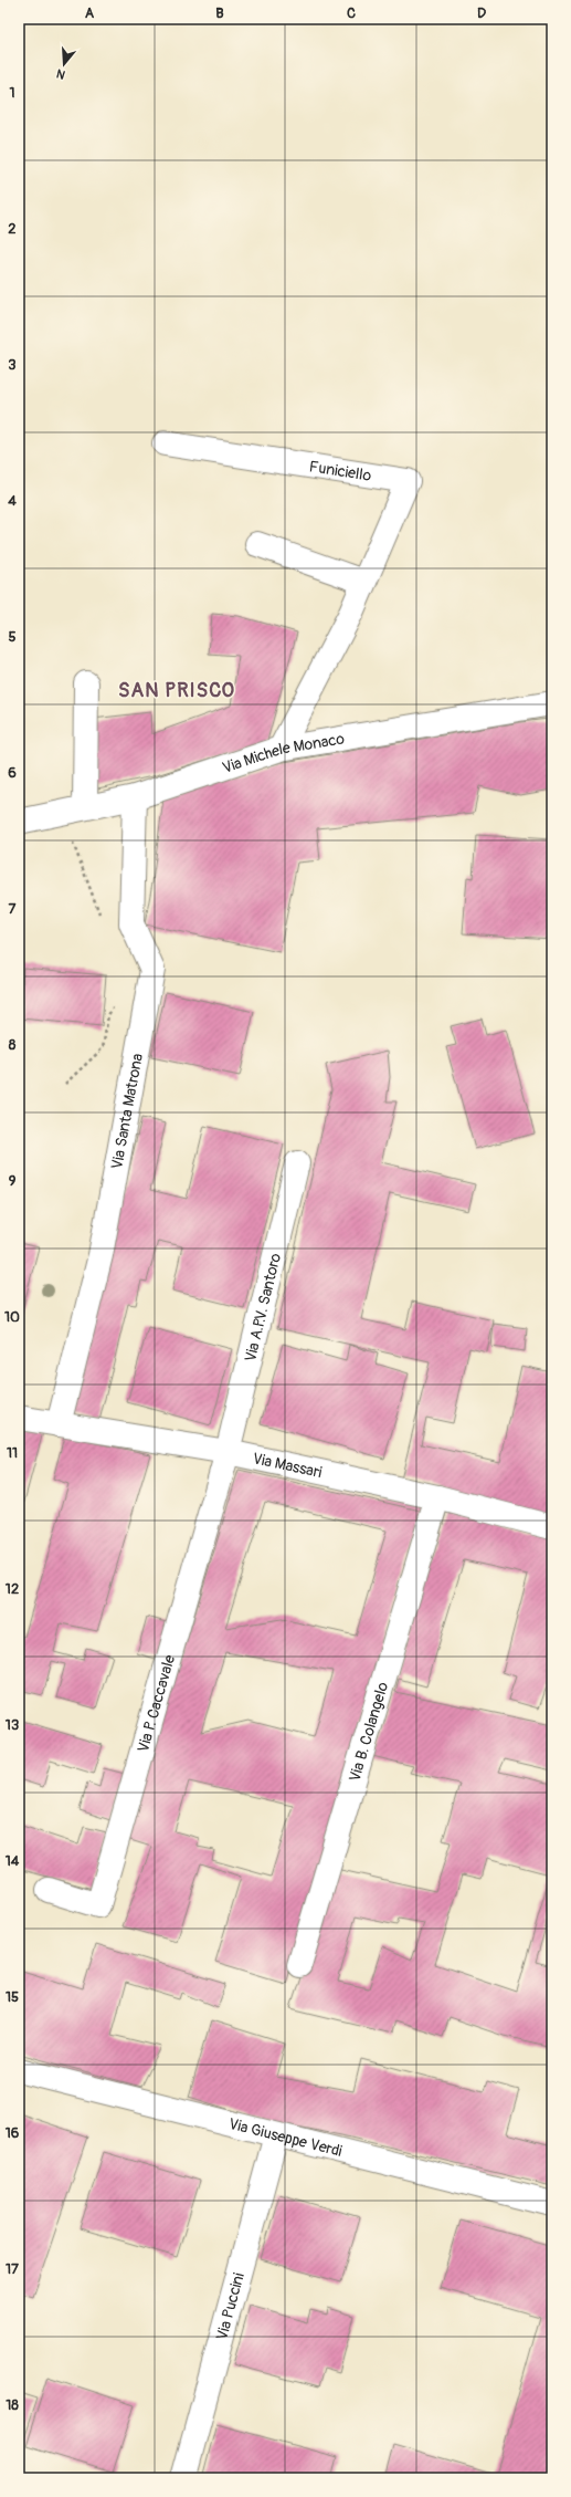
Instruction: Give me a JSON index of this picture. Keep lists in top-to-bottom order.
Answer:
{
  "streets": {
    "street": [
      "Funiciello",
      "Via Michele Monaco",
      "Via Santa Matrona",
      "Via A.P.V. Santoro",
      "Via Massari",
      "Via P. Caccavale",
      "Via B. Colangelo",
      "Via Giuseppe Verdi",
      "Via Puccini"
    ]
  },
  "crossings": [
    ["Funiciello", "Via Michele Monaco"],
    ["Via Michele Monaco", "Via Santa Matrona"],
    ["Via Santa Matrona", "Via Massari"],
    ["Via A.P.V. Santoro", "Via Massari"],
    ["Via A.P.V. Santoro", "Via P. Caccavale"],
    ["Via Massari", "Via P. Caccavale"],
    ["Via Massari", "Via B. Colangelo"],
    ["Via Giuseppe Verdi", "Via Puccini"]
  ],
  "districts": ["SAN PRISCO"],
  "north": "bottom",
  "grid": {
    "columns": [
      "A",
      "B",
      "C",
      "D"
    ],
    "rows": [
      "1",
      "2",
      "3",
      "4",
      "5",
      "6",
      "7",
      "8",
      "9",
      "10",
      "11",
      "12",
      "13",
      "14",
      "15",
      "16",
      "17",
      "18"
    ]
  }
}
